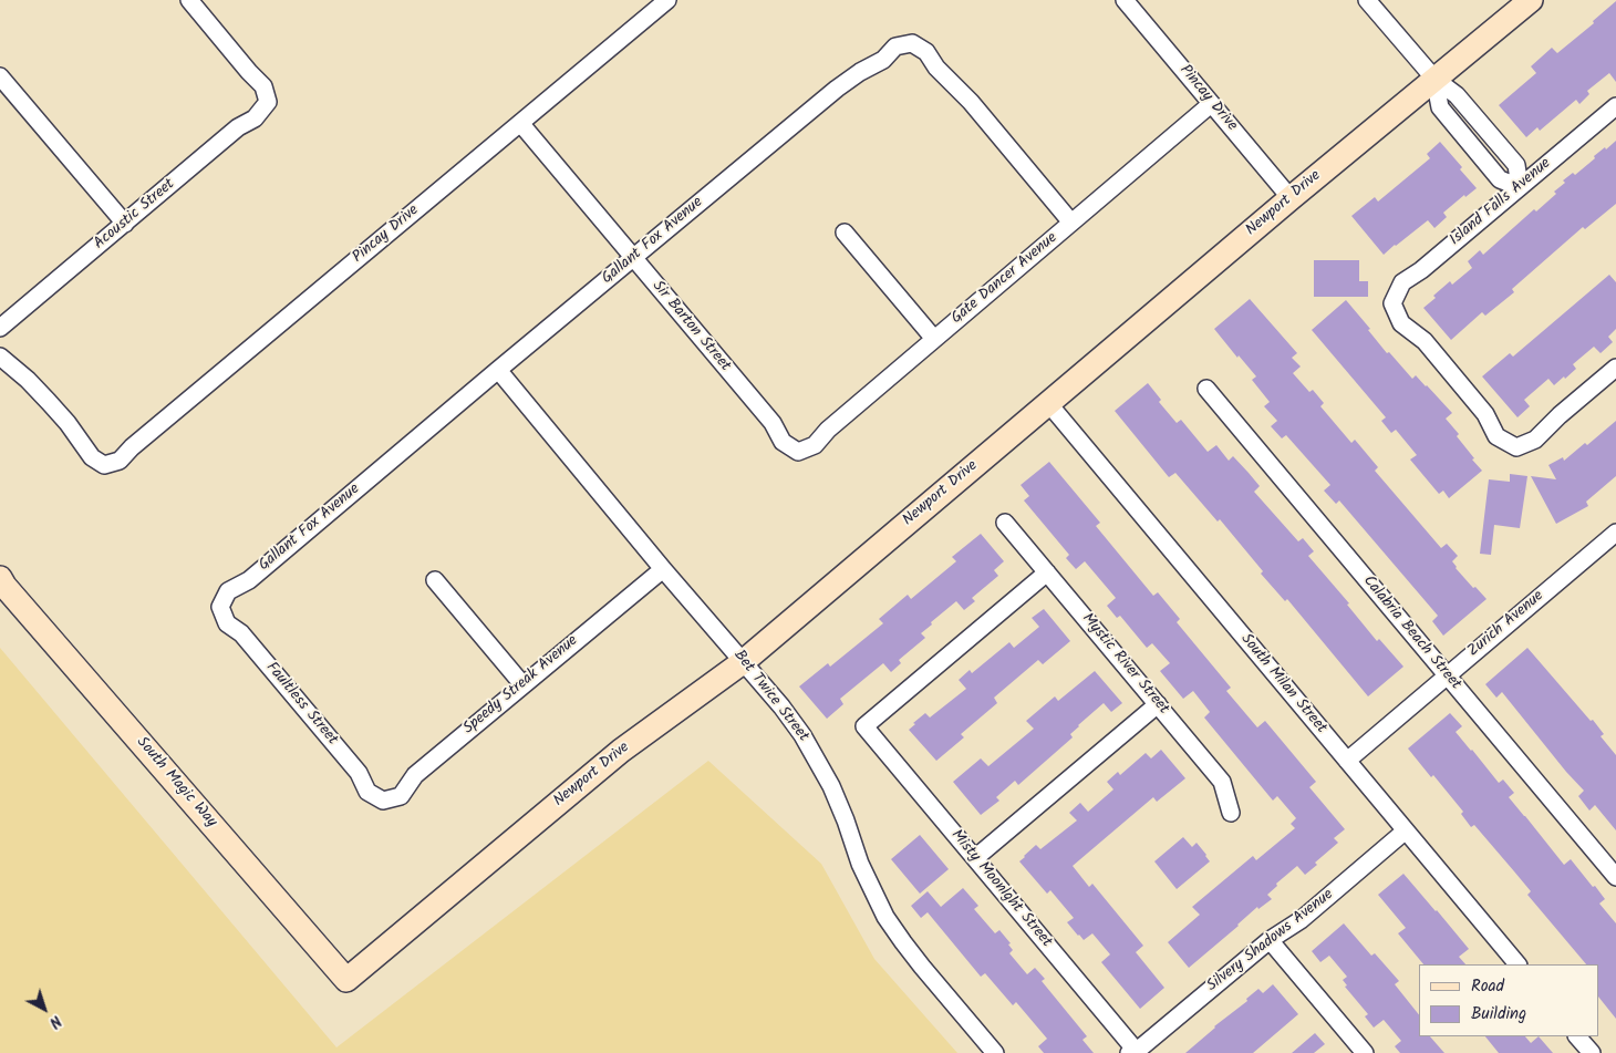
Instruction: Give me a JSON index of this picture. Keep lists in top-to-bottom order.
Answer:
{
  "streets": {
    "street": [
      "Pincay Drive",
      "Island Falls Avenue",
      "Newport Drive",
      "Acoustic Street",
      "Gallant Fox Avenue",
      "Gate Dancer Avenue",
      "Sir Barton Street",
      "Zurich Avenue",
      "Calabria Beach Street",
      "Mystic River Street",
      "South Milan Street",
      "Speedy Streak Avenue",
      "Bet Twice Street",
      "Faultless Street",
      "South Magic Way",
      "Misty Moonlght Street",
      "Silvery Shadows Avenue"
    ]
  },
  "crossings": [
    ["Pincay Drive", "Newport Drive"],
    ["Pincay Drive", "Gate Dancer Avenue"],
    ["Pincay Drive", "Sir Barton Street"],
    ["Newport Drive", "South Milan Street"],
    ["Newport Drive", "Bet Twice Street"],
    ["Newport Drive", "South Magic Way"],
    ["Gallant Fox Avenue", "Gate Dancer Avenue"],
    ["Gallant Fox Avenue", "Sir Barton Street"],
    ["Gallant Fox Avenue", "Bet Twice Street"],
    ["Gallant Fox Avenue", "Faultless Street"],
    ["Gate Dancer Avenue", "Sir Barton Street"],
    ["Zurich Avenue", "Calabria Beach Street"],
    ["Zurich Avenue", "South Milan Street"],
    ["Mystic River Street", "Misty Moonlght Street"],
    ["South Milan Street", "Silvery Shadows Avenue"],
    ["Speedy Streak Avenue", "Bet Twice Street"],
    ["Speedy Streak Avenue", "Faultless Street"],
    ["Misty Moonlght Street", "Silvery Shadows Avenue"]
  ],
  "legend": ["Road", "Building"],
  "north": "bottom right"
}
